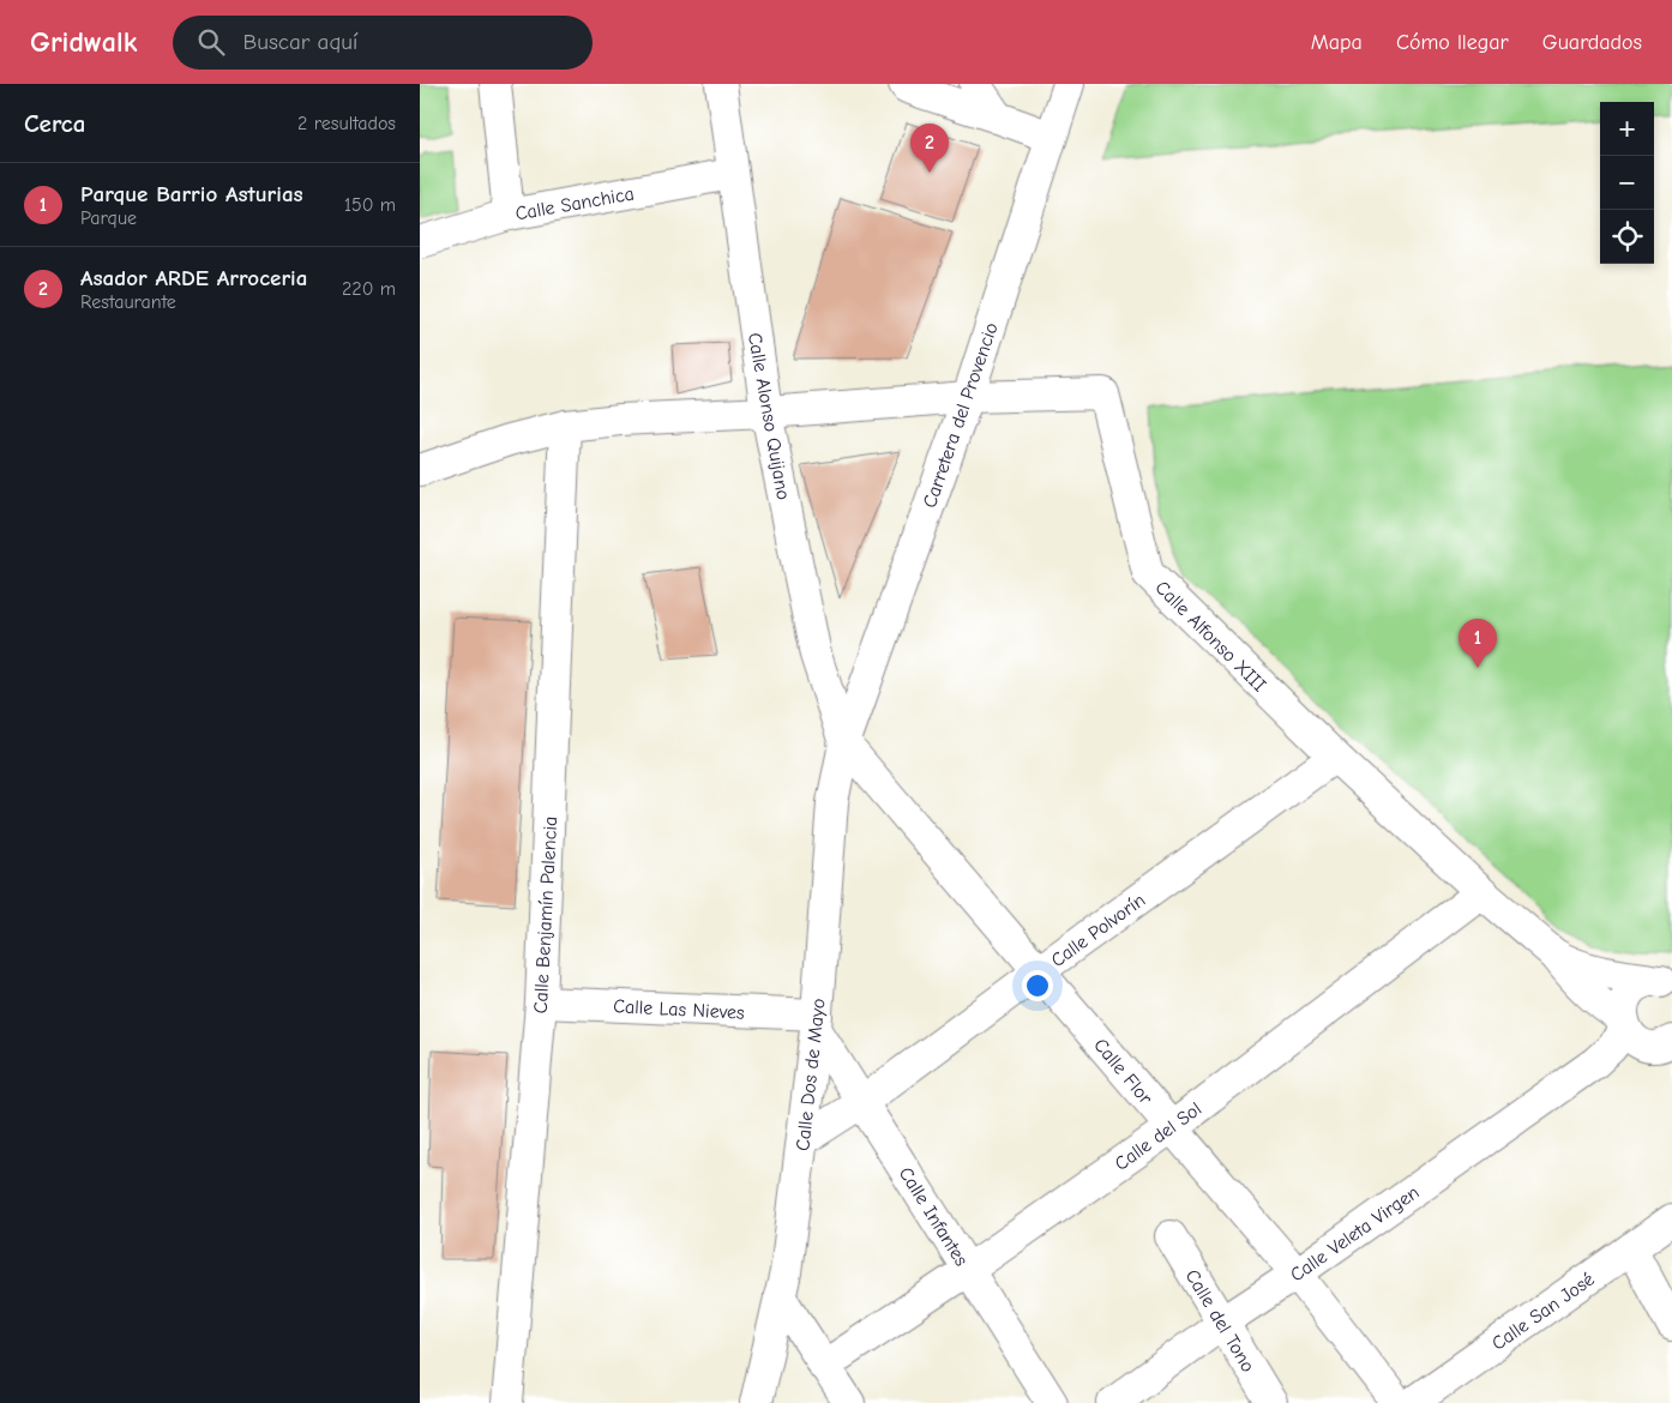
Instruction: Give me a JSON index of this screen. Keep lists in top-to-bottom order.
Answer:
{
  "streets": {
    "street": [
      "Calle Sanchica",
      "Carretera del Provencio",
      "Calle Alonso Quijano",
      "Calle Alfonso XIII",
      "Calle Benjamín Palencia",
      "Calle Polvorín",
      "Calle Las Nieves",
      "Calle Flor",
      "Calle Dos de Mayo",
      "Calle del Sol",
      "Calle Infantes",
      "Calle Veleta Virgen",
      "Calle San José",
      "Calle del Tono"
    ]
  },
  "crossings": [
    ["Calle Sanchica", "Calle Alonso Quijano"],
    ["Carretera del Provencio", "Calle Alonso Quijano"],
    ["Carretera del Provencio", "Calle Alfonso XIII"],
    ["Carretera del Provencio", "Calle Flor"],
    ["Carretera del Provencio", "Calle Dos de Mayo"],
    ["Calle Alonso Quijano", "Calle Alfonso XIII"],
    ["Calle Alonso Quijano", "Calle Flor"],
    ["Calle Alonso Quijano", "Calle Dos de Mayo"],
    ["Calle Alfonso XIII", "Calle Benjamín Palencia"],
    ["Calle Alfonso XIII", "Calle Polvorín"],
    ["Calle Alfonso XIII", "Calle del Sol"],
    ["Calle Alfonso XIII", "Calle Veleta Virgen"],
    ["Calle Benjamín Palencia", "Calle Las Nieves"],
    ["Calle Polvorín", "Calle Flor"],
    ["Calle Polvorín", "Calle Dos de Mayo"],
    ["Calle Polvorín", "Calle Infantes"],
    ["Calle Las Nieves", "Calle Dos de Mayo"],
    ["Calle Las Nieves", "Calle Infantes"],
    ["Calle Flor", "Calle Dos de Mayo"],
    ["Calle Flor", "Calle del Sol"],
    ["Calle Flor", "Calle Veleta Virgen"],
    ["Calle Dos de Mayo", "Calle Infantes"],
    ["Calle del Sol", "Calle Infantes"],
    ["Calle Veleta Virgen", "Calle del Tono"]
  ],
  "page": {
    "header": "Gridwalk",
    "search": "Buscar aquí",
    "nav": ["Mapa", "Cómo llegar", "Guardados"],
    "heading": ["Cerca", "2 resultados"],
    "map_buttons": ["+", "−"],
    "pins": ["2", "1"],
    "list": [
      {
        "mark": "1",
        "name": "Parque Barrio Asturias",
        "note": "Parque",
        "value": "150 m"
      },
      {
        "mark": "2",
        "name": "Asador ARDE Arroceria",
        "note": "Restaurante",
        "value": "220 m"
      }
    ]
  }
}
